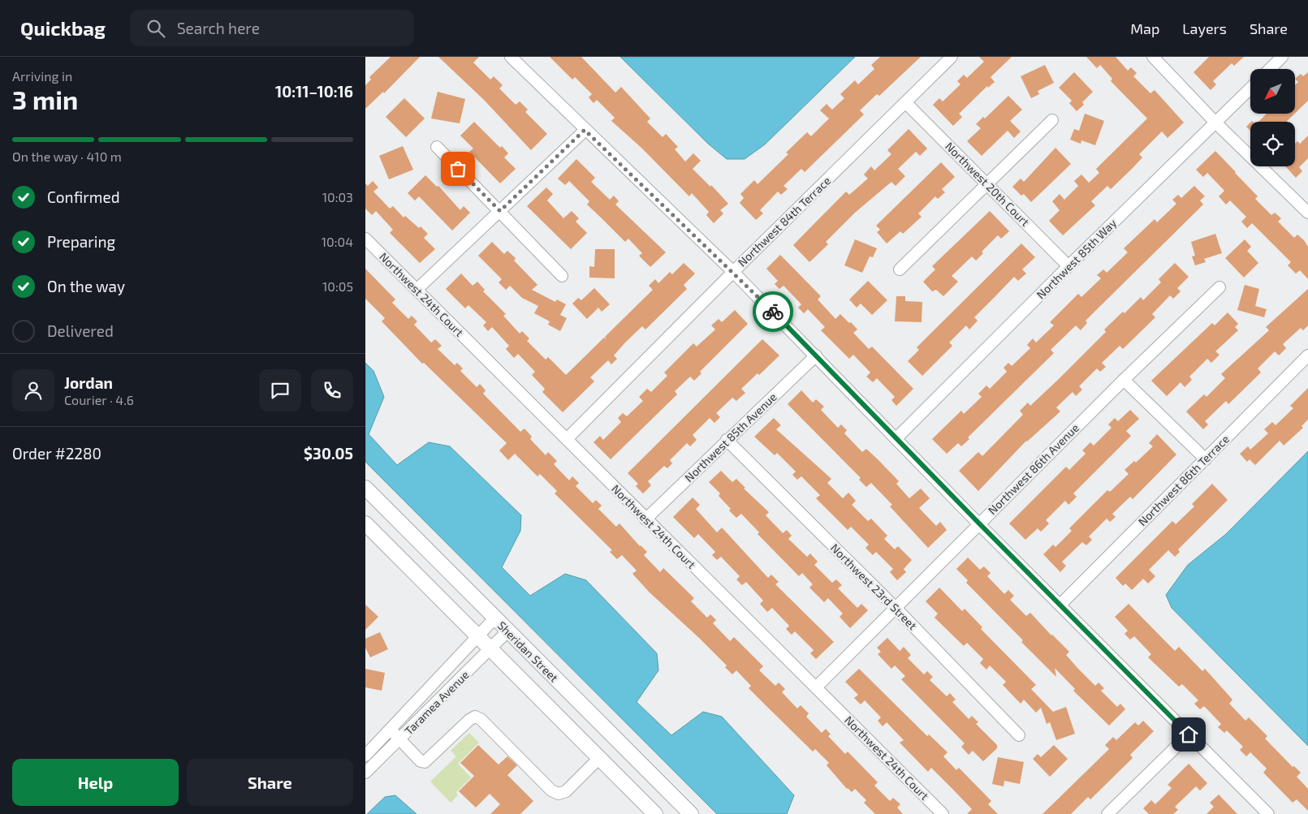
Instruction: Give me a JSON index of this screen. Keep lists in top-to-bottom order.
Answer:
{
  "streets": {
    "main road": ["Sheridan Street"],
    "street": [
      "Northwest 20th Court",
      "Northwest 84th Terrace",
      "Northwest 85th Way",
      "Northwest 24th Court",
      "Northwest 85th Avenue",
      "Northwest 86th Avenue",
      "Northwest 86th Terrace",
      "Northwest 23rd Street",
      "Taramea Avenue"
    ]
  },
  "crossings": [
    ["Northwest 20th Court", "Northwest 84th Terrace"],
    ["Northwest 20th Court", "Northwest 85th Way"],
    ["Northwest 84th Terrace", "Northwest 24th Court"],
    ["Northwest 24th Court", "Northwest 85th Avenue"],
    ["Northwest 24th Court", "Northwest 86th Avenue"],
    ["Northwest 85th Avenue", "Northwest 23rd Street"],
    ["Northwest 86th Avenue", "Northwest 23rd Street"],
    ["Sheridan Street", "Taramea Avenue"]
  ],
  "north": "bottom left",
  "page": {
    "header": "Quickbag",
    "search": "Search here",
    "nav": ["Map", "Layers", "Share"],
    "heading": ["3 min", "Arriving in", "10:11–10:16"],
    "panel": [
      "Jordan",
      "Courier · 4.6",
      "Order #2280",
      "$30.05"
    ],
    "bar": "On the way · 410 m",
    "list": [
      ["Confirmed", "10:03"],
      ["Preparing", "10:04"],
      ["On the way", "10:05"],
      "Delivered"
    ],
    "buttons": ["Help", "Share"]
  }
}
